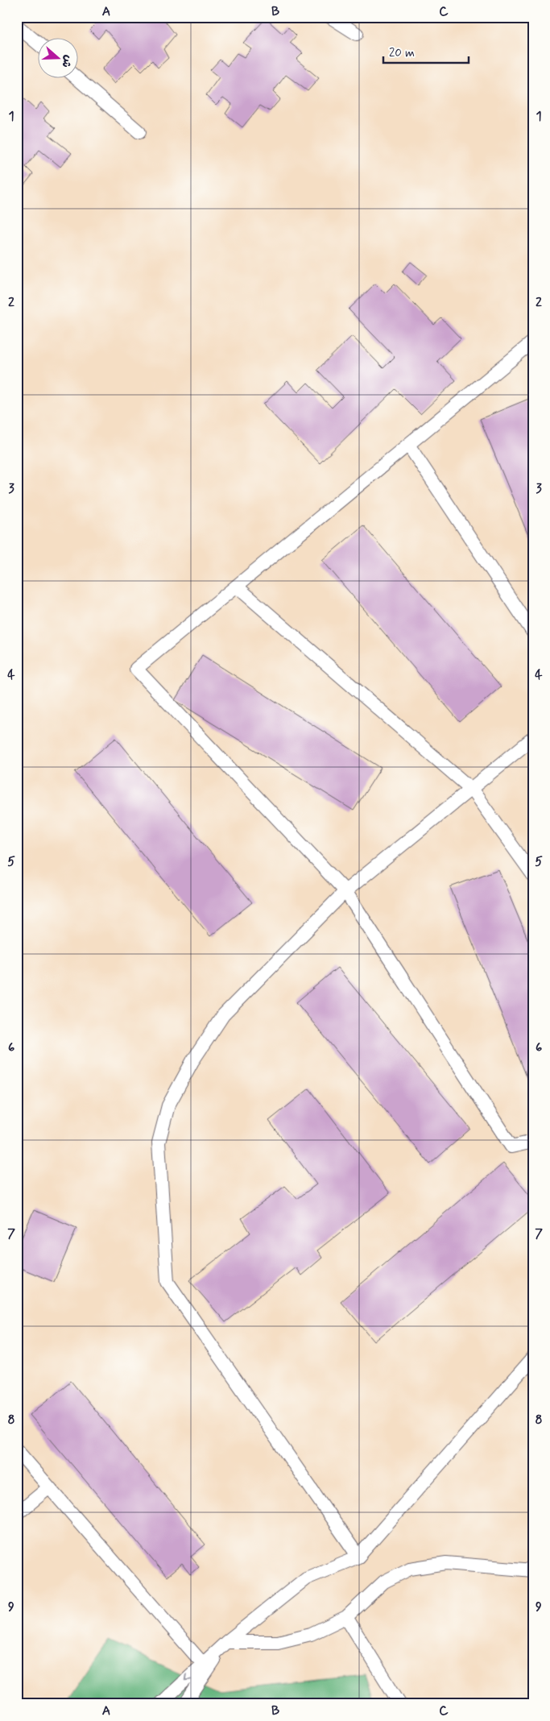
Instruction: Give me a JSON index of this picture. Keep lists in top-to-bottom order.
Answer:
{
  "scale_bar": "20 m",
  "north": "right",
  "grid": {
    "columns": ["A", "B", "C"],
    "rows": [
      "1",
      "2",
      "3",
      "4",
      "5",
      "6",
      "7",
      "8",
      "9"
    ]
  }
}
